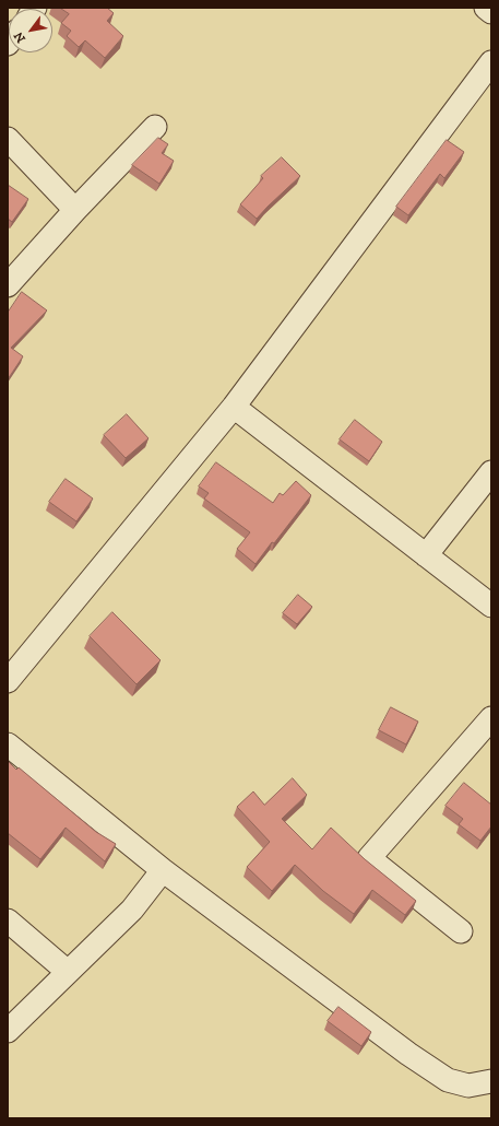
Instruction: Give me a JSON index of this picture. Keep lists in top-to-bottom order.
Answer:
{
  "north": "bottom left"
}
